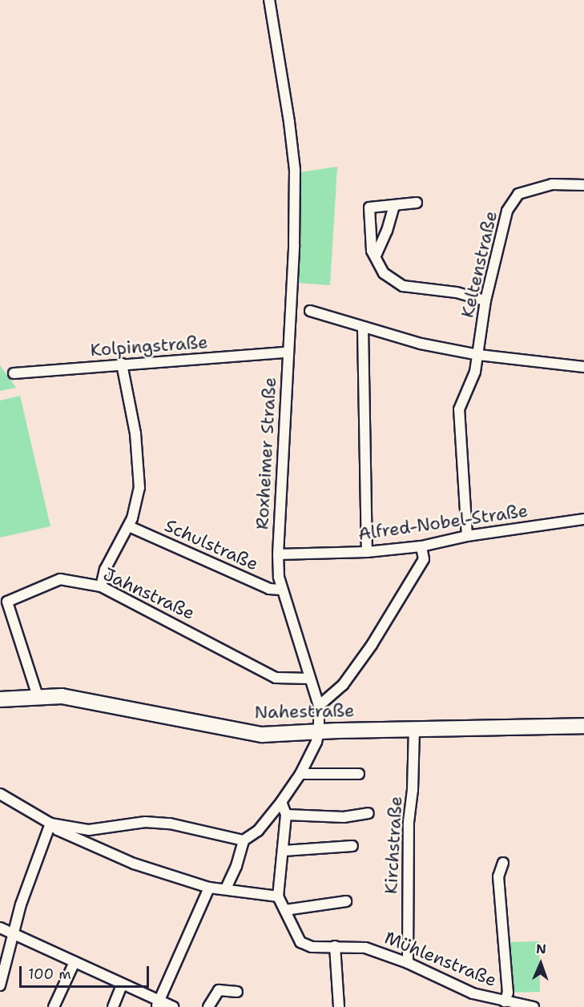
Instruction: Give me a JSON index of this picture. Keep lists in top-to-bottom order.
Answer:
{
  "streets": {
    "street": [
      "Keltenstraße",
      "Kolpingstraße",
      "Roxheimer Straße",
      "Alfred-Nobel-Straße",
      "Schulstraße",
      "Jahnstraße",
      "Nahestraße",
      "Kirchstraße",
      "Mühlenstraße"
    ]
  },
  "crossings": [
    ["Keltenstraße", "Alfred-Nobel-Straße"],
    ["Kolpingstraße", "Roxheimer Straße"],
    ["Roxheimer Straße", "Alfred-Nobel-Straße"],
    ["Roxheimer Straße", "Schulstraße"],
    ["Roxheimer Straße", "Jahnstraße"],
    ["Roxheimer Straße", "Nahestraße"],
    ["Jahnstraße", "Nahestraße"],
    ["Nahestraße", "Kirchstraße"],
    ["Kirchstraße", "Mühlenstraße"]
  ],
  "scale_bar": "100 m",
  "north": "top"
}
